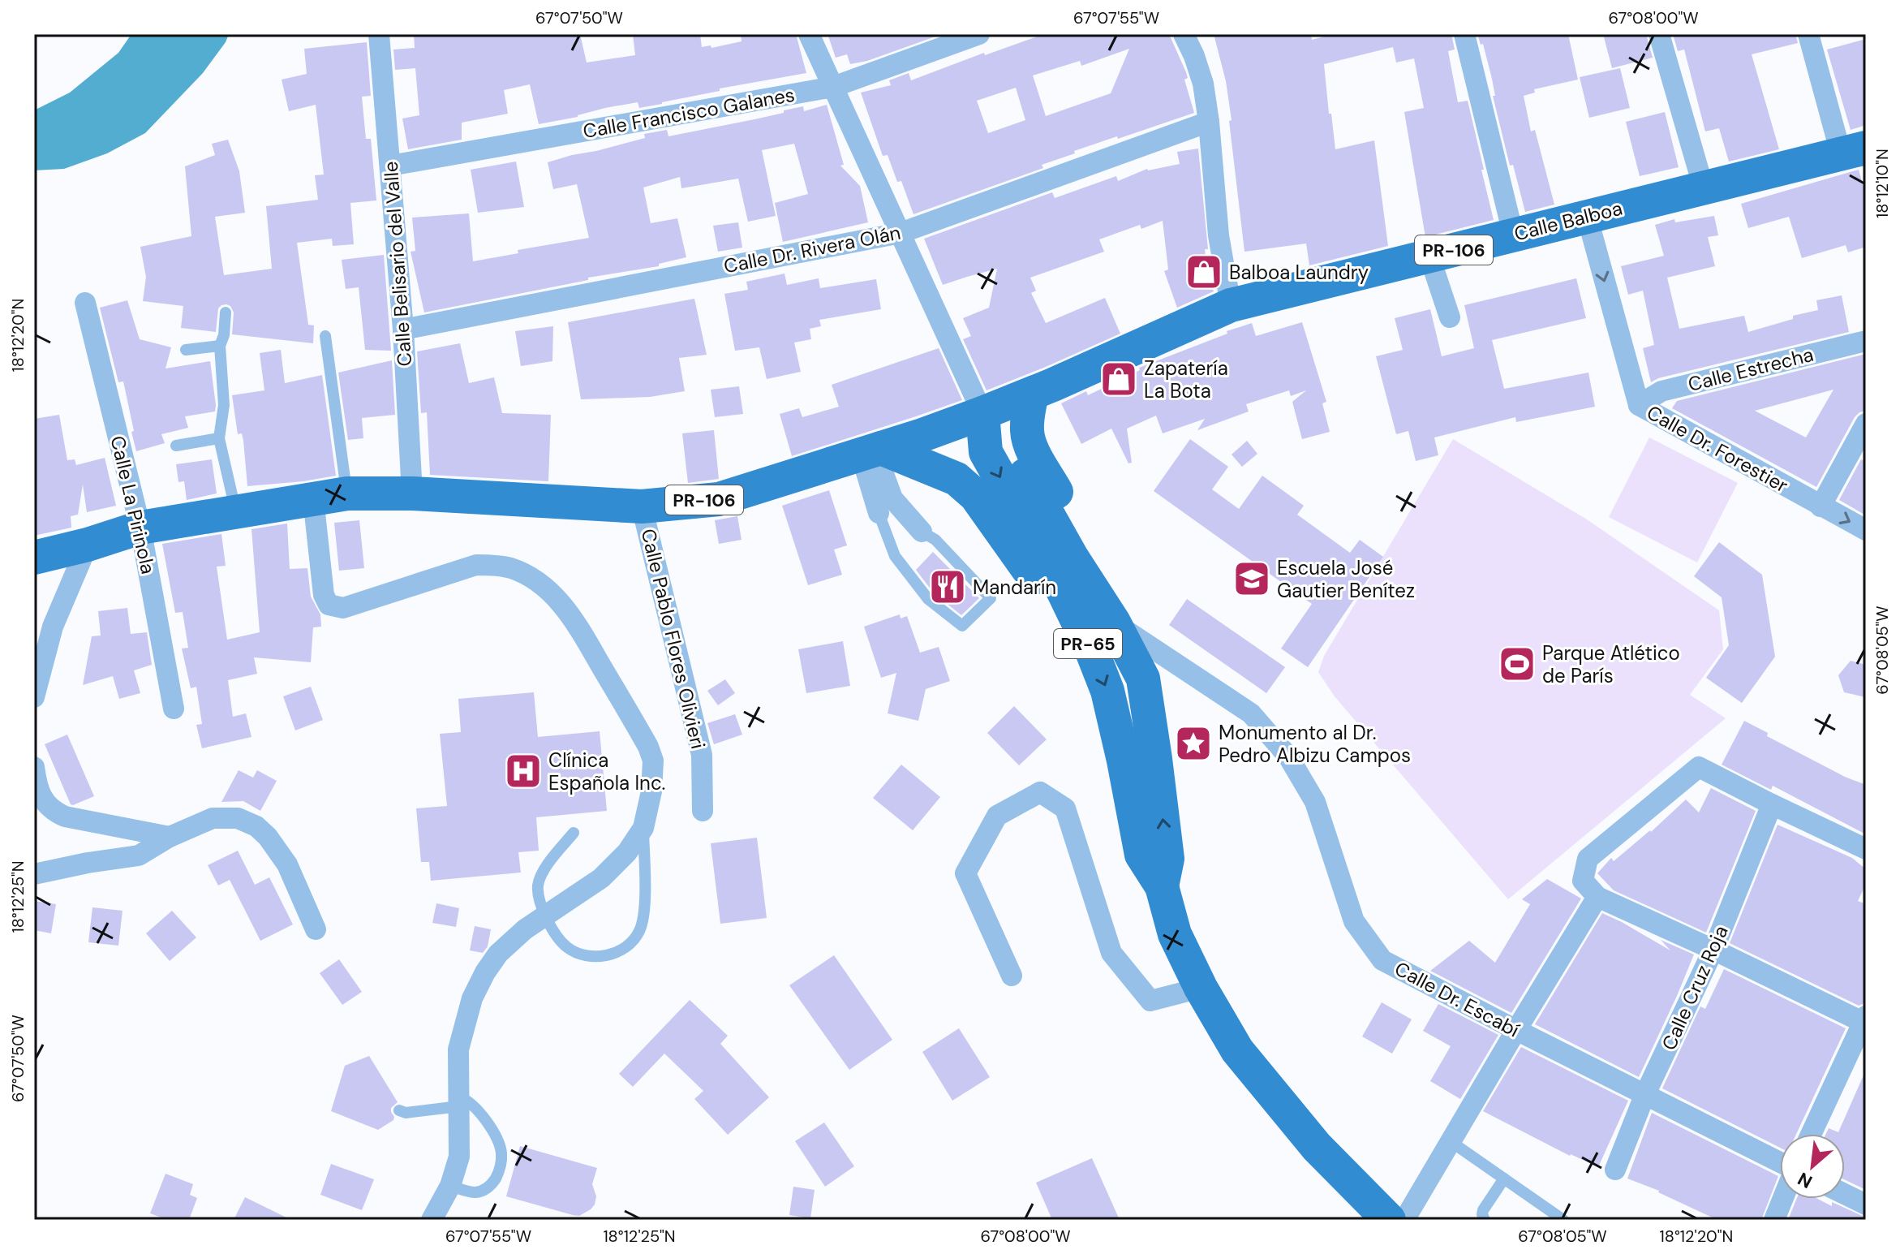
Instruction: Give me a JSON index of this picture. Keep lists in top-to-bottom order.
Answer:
{
  "streets": {
    "main road": ["Calle Balboa", "PR-106", "PR-65"],
    "street": [
      "Calle Francisco Galanes",
      "Calle Dr. Rivera Olán",
      "Calle Belisario del Valle",
      "Calle Estrecha",
      "Calle Dr. Forestier",
      "Calle La Pirinola",
      "Calle Pablo Flores Olivieri",
      "Calle Cruz Roja",
      "Calle Dr. Escabí"
    ]
  },
  "crossings": [
    ["Calle Francisco Galanes", "Calle Belisario del Valle"],
    ["Calle Balboa", "PR-106"],
    ["Calle Balboa", "Calle Dr. Forestier"],
    ["Calle Balboa", "PR-65"],
    ["Calle Dr. Rivera Olán", "Calle Belisario del Valle"],
    ["PR-106", "Calle Belisario del Valle"],
    ["PR-106", "Calle La Pirinola"],
    ["PR-106", "Calle Pablo Flores Olivieri"],
    ["PR-106", "PR-65"],
    ["Calle Estrecha", "Calle Dr. Forestier"],
    ["PR-65", "Calle Dr. Escabí"],
    ["Calle Cruz Roja", "Calle Dr. Escabí"]
  ],
  "one_way": ["Calle Dr. Forestier"],
  "places": {
    "shop": ["Balboa Laundry", "Zapatería La Bota"],
    "school or university": ["Escuela José Gautier Benítez"],
    "restaurant": ["Mandarín"],
    "sports": ["Parque Atlético de París"],
    "place": ["Monumento al Dr. Pedro Albizu Campos"],
    "hospital": ["Clínica Española Inc."]
  },
  "north": "bottom left",
  "coordinates": [
    "67°07'50\"W",
    "67°07'55\"W",
    "67°08'00\"W",
    "18°12'10\"N",
    "18°12'20\"N",
    "67°08'05\"W",
    "18°12'25\"N"
  ]
}
